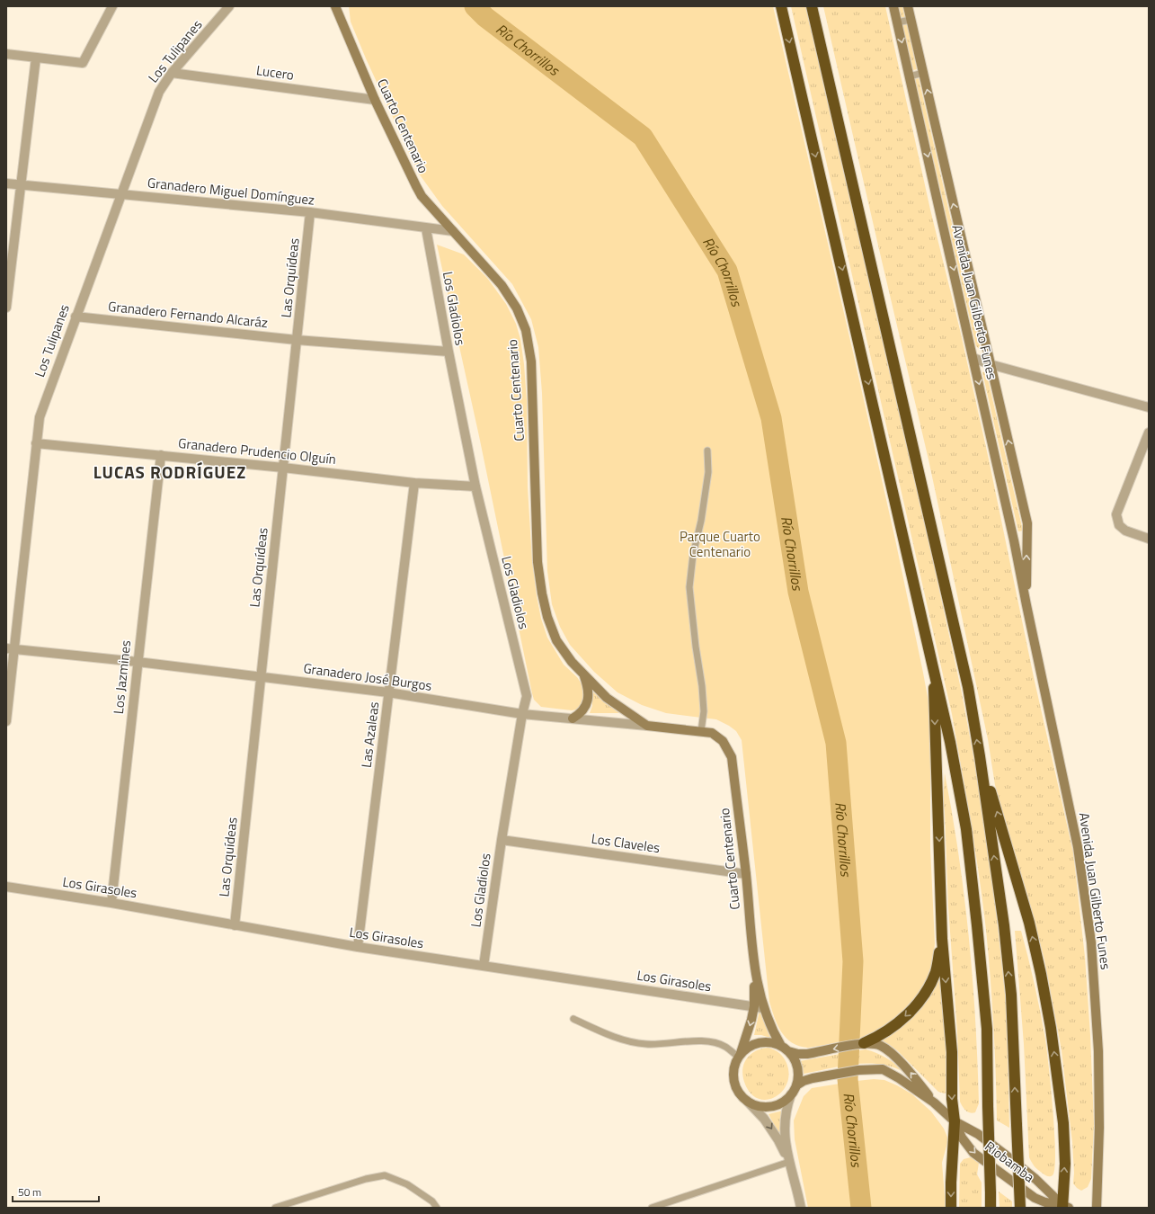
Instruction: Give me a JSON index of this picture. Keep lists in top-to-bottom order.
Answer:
{
  "streets": {
    "main road": [
      "Cuarto Centenario",
      "Avenida Juan Gilberto Funes",
      "Granadero José Burgos",
      "Riobamba"
    ],
    "street": [
      "Los Tulipanes",
      "Lucero",
      "Granadero Miguel Domínguez",
      "Las Orquídeas",
      "Los Gladiolos",
      "Granadero Fernando Alcaráz",
      "Granadero Prudencio Olguín",
      "Los Jazmines",
      "Las Azaleas",
      "Los Claveles",
      "Los Girasoles"
    ]
  },
  "crossings": [
    ["Los Tulipanes", "Lucero"],
    ["Los Tulipanes", "Granadero Miguel Domínguez"],
    ["Los Tulipanes", "Granadero Fernando Alcaráz"],
    ["Los Tulipanes", "Granadero Prudencio Olguín"],
    ["Los Tulipanes", "Granadero José Burgos"],
    ["Lucero", "Cuarto Centenario"],
    ["Cuarto Centenario", "Granadero Miguel Domínguez"],
    ["Cuarto Centenario", "Granadero José Burgos"],
    ["Cuarto Centenario", "Los Claveles"],
    ["Cuarto Centenario", "Los Girasoles"],
    ["Cuarto Centenario", "Riobamba"],
    ["Granadero Miguel Domínguez", "Las Orquídeas"],
    ["Granadero Miguel Domínguez", "Los Gladiolos"],
    ["Las Orquídeas", "Granadero Fernando Alcaráz"],
    ["Las Orquídeas", "Granadero Prudencio Olguín"],
    ["Las Orquídeas", "Granadero José Burgos"],
    ["Las Orquídeas", "Los Girasoles"],
    ["Los Gladiolos", "Granadero Fernando Alcaráz"],
    ["Los Gladiolos", "Granadero Prudencio Olguín"],
    ["Los Gladiolos", "Granadero José Burgos"],
    ["Los Gladiolos", "Los Claveles"],
    ["Los Gladiolos", "Los Girasoles"],
    ["Granadero Prudencio Olguín", "Los Jazmines"],
    ["Granadero Prudencio Olguín", "Las Azaleas"],
    ["Los Jazmines", "Granadero José Burgos"],
    ["Los Jazmines", "Los Girasoles"],
    ["Granadero José Burgos", "Las Azaleas"],
    ["Las Azaleas", "Los Girasoles"]
  ],
  "districts": ["LUCAS RODRÍGUEZ"],
  "water": ["Río Chorrillos"],
  "parks": ["Parque Cuarto Centenario"],
  "scale_bar": "50 m"
}
